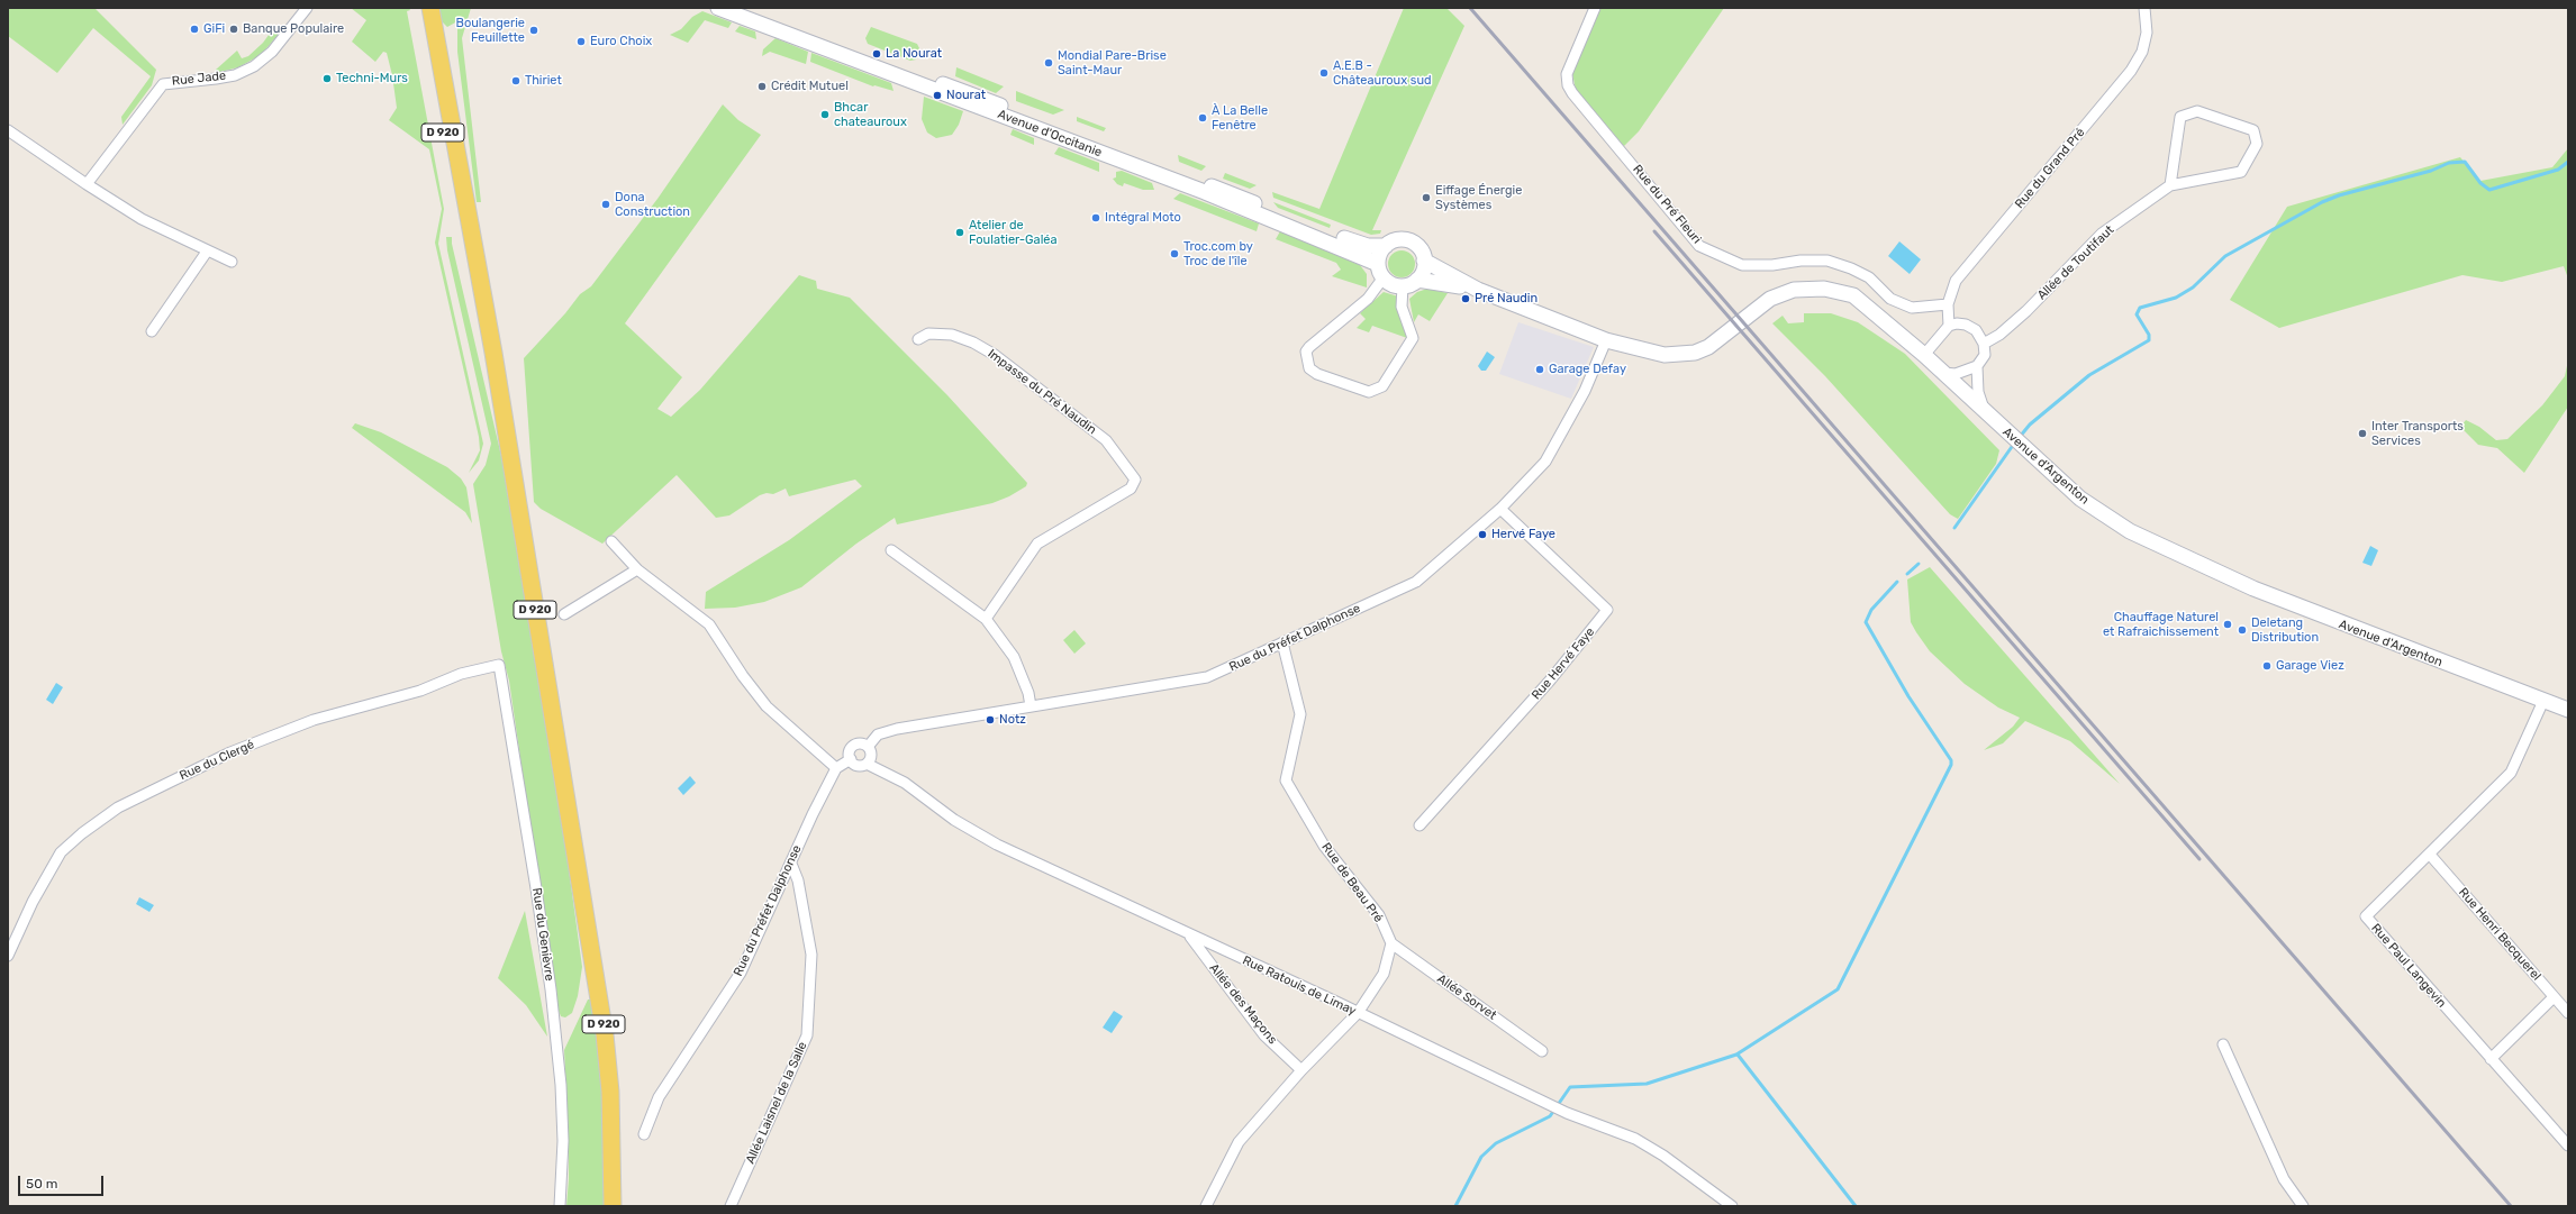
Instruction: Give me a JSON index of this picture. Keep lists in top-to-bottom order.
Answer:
{
  "streets": {
    "main road": ["D 920", "Avenue d'Occitanie", "Avenue d'Argenton"],
    "street": [
      "Rue Jade",
      "Rue du Grand Pré",
      "Rue du Pré Fleuri",
      "Allée de Toutifaut",
      "Impasse du Pré Naudin",
      "Rue du Préfet Dalphonse",
      "Rue Hervé Faye",
      "Rue du Clergé",
      "Rue de Beau Pré",
      "Rue du Genièvre",
      "Rue Henri Becquerel",
      "Rue Paul Langevin",
      "Rue Ratouis de Limay",
      "Allée Sorvet",
      "Allée des Maçons",
      "Allée Laisnel de la Salle"
    ]
  },
  "crossings": [
    ["Avenue d'Occitanie", "Avenue d'Argenton"],
    ["Avenue d'Occitanie", "Rue du Préfet Dalphonse"],
    ["Rue du Grand Pré", "Rue du Pré Fleuri"],
    ["Rue du Grand Pré", "Allée de Toutifaut"],
    ["Rue du Grand Pré", "Avenue d'Argenton"],
    ["Allée de Toutifaut", "Avenue d'Argenton"],
    ["Avenue d'Argenton", "Rue du Préfet Dalphonse"],
    ["Avenue d'Argenton", "Rue Paul Langevin"],
    ["Rue du Préfet Dalphonse", "Rue Hervé Faye"],
    ["Rue du Préfet Dalphonse", "Rue de Beau Pré"],
    ["Rue du Préfet Dalphonse", "Rue Ratouis de Limay"],
    ["Rue du Préfet Dalphonse", "Allée Laisnel de la Salle"],
    ["Rue du Clergé", "Rue du Genièvre"],
    ["Rue de Beau Pré", "Allée Sorvet"],
    ["Rue Henri Becquerel", "Rue Paul Langevin"],
    ["Rue Ratouis de Limay", "Allée des Maçons"]
  ],
  "places": [
    "GiFi",
    "Banque Populaire",
    "Boulangerie Feuillette",
    "Euro Choix",
    "La Nourat",
    "Mondial Pare-Brise Saint-Maur",
    "A.E.B - Châteauroux sud",
    "Techni-Murs",
    "Thiriet",
    "Crédit Mutuel",
    "Nourat",
    "Bhcar chateauroux",
    "À La Belle Fenêtre",
    "Eiffage Énergie Systèmes",
    "Dona Construction",
    "Intégral Moto",
    "Atelier de Foulatier-Galéa",
    "Troc.com by Troc de l'île",
    "Pré Naudin",
    "Garage Defay",
    "Inter Transports Services",
    "Hervé Faye",
    "Chauffage Naturel et Rafraichissement",
    "Deletang Distribution",
    "Garage Viez",
    "Notz"
  ],
  "scale_bar": "50 m"
}
